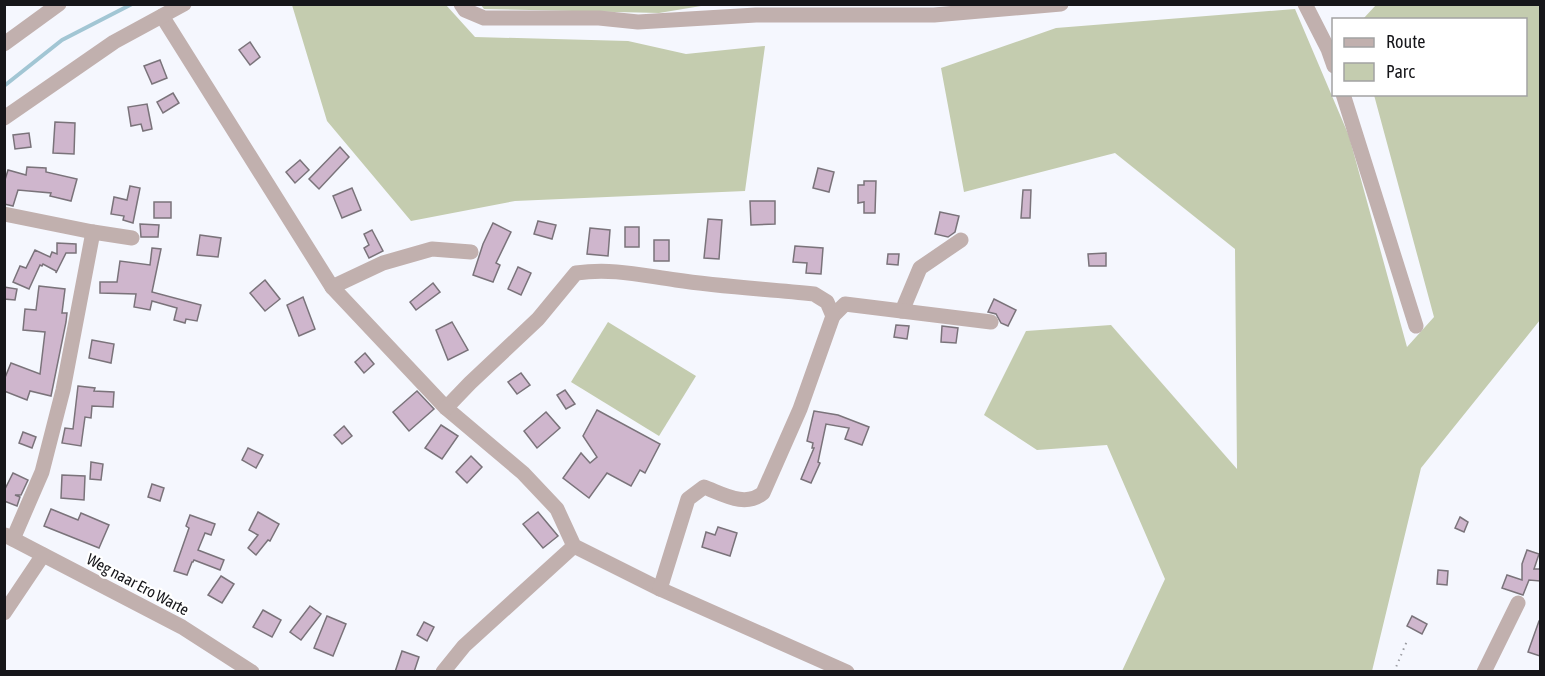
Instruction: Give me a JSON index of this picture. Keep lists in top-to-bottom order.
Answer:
{
  "streets": {
    "street": ["Weg naar Ero Warte"]
  },
  "legend": ["Route", "Parc"]
}
